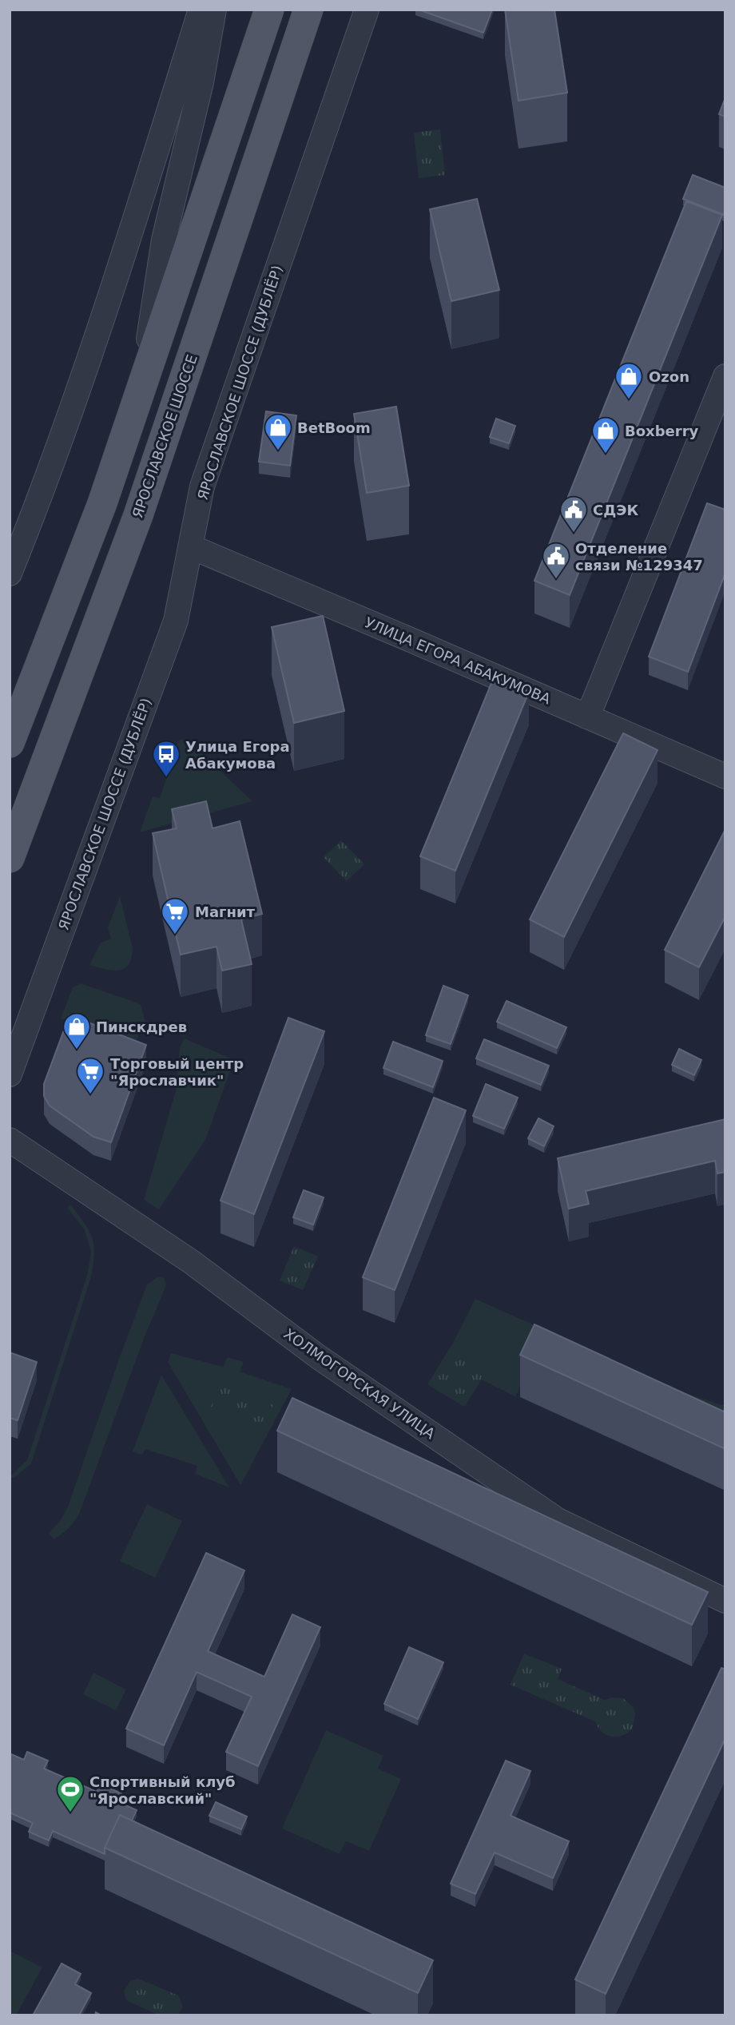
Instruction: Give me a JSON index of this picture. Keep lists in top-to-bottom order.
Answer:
{
  "streets": {
    "main road": ["ЯРОСЛАВСКОЕ ШОССЕ"],
    "street": ["ЯРОСЛАВСКОЕ ШОССЕ (ДУБЛЁР)", "УЛИЦА ЕГОРА АБАКУМОВА", "ХОЛМОГОРСКАЯ УЛИЦА"]
  },
  "crossings": [
    ["ЯРОСЛАВСКОЕ ШОССЕ (ДУБЛЁР)", "УЛИЦА ЕГОРА АБАКУМОВА"]
  ],
  "places": {
    "shop": [
      "Ozon",
      "BetBoom",
      "Boxberry",
      "Пинскдрев"
    ],
    "public building": ["СДЭК", "Отделение связи №129347"],
    "bus stop": ["Улица Егора Абакумова"],
    "supermarket": ["Магнит", "Торговый центр \"Ярославчик\""],
    "sports": ["Спортивный клуб \"Ярославский\""]
  }
}
